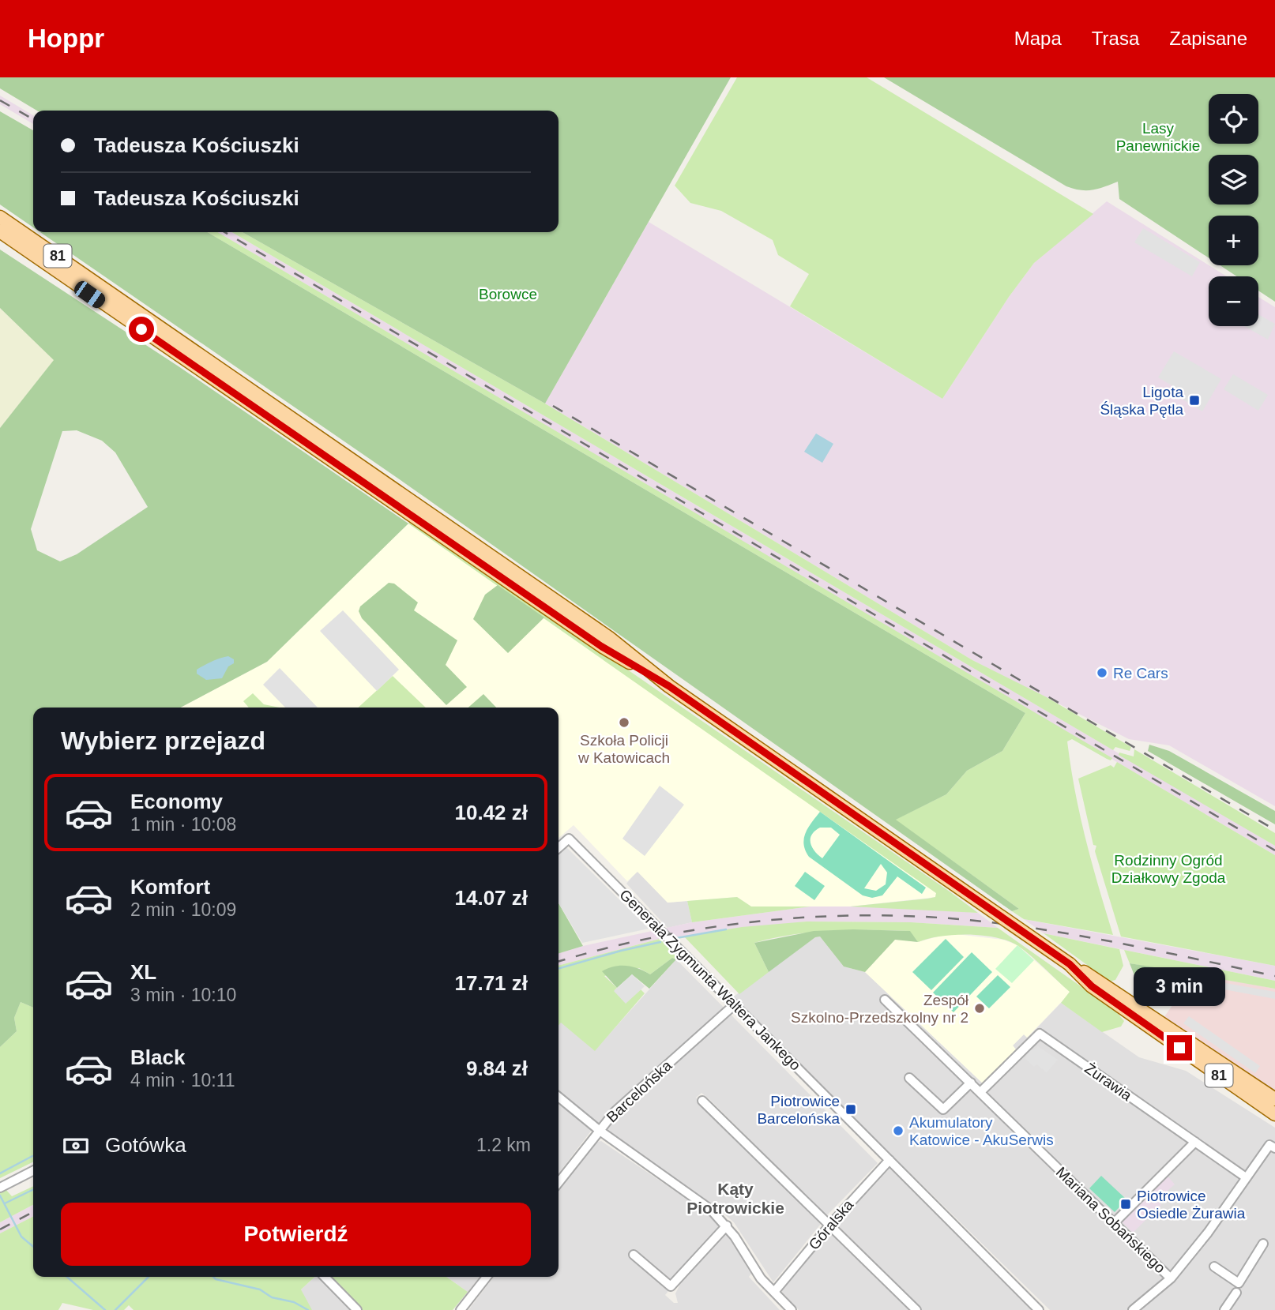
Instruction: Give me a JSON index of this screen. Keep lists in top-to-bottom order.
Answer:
{
  "streets": {
    "main road": ["81"],
    "street": [
      "Generała Zygmunta Waltera Jankego",
      "Żurawia",
      "Barcelońska",
      "Mariana Sobańskiego",
      "Góralska"
    ]
  },
  "crossings": [
    ["Generała Zygmunta Waltera Jankego", "Barcelońska"],
    ["Generała Zygmunta Waltera Jankego", "Góralska"],
    ["Żurawia", "Mariana Sobańskiego"]
  ],
  "districts": ["Kąty Piotrowickie"],
  "parks": ["Lasy Panewnickie", "Borowce", "Rodzinny Ogród Działkowy Zgoda"],
  "places": {
    "transit": ["Ligota Śląska Pętla", "Piotrowice Barcelońska", "Piotrowice Osiedle Żurawia"],
    "other": [
      "Re Cars",
      "Szkoła Policji w Katowicach",
      "Zespół Szkolno-Przedszkolny nr 2",
      "Akumulatory Katowice - AkuSerwis"
    ]
  },
  "page": {
    "header": "Hoppr",
    "nav": ["Mapa", "Trasa", "Zapisane"],
    "map_buttons": ["+", "−"],
    "banner": ["Tadeusza Kościuszki", "Tadeusza Kościuszki"],
    "heading": "Wybierz przejazd",
    "list": [
      {
        "name": "Economy",
        "note": "1 min · 10:08",
        "value": "10.42 zł"
      },
      {
        "name": "Komfort",
        "note": "2 min · 10:09",
        "value": "14.07 zł"
      },
      {
        "name": "XL",
        "note": "3 min · 10:10",
        "value": "17.71 zł"
      },
      {
        "name": "Black",
        "note": "4 min · 10:11",
        "value": "9.84 zł"
      }
    ],
    "bubble": "3 min",
    "pay": ["Gotówka", "1.2 km"],
    "buttons": "Potwierdź"
  }
}
